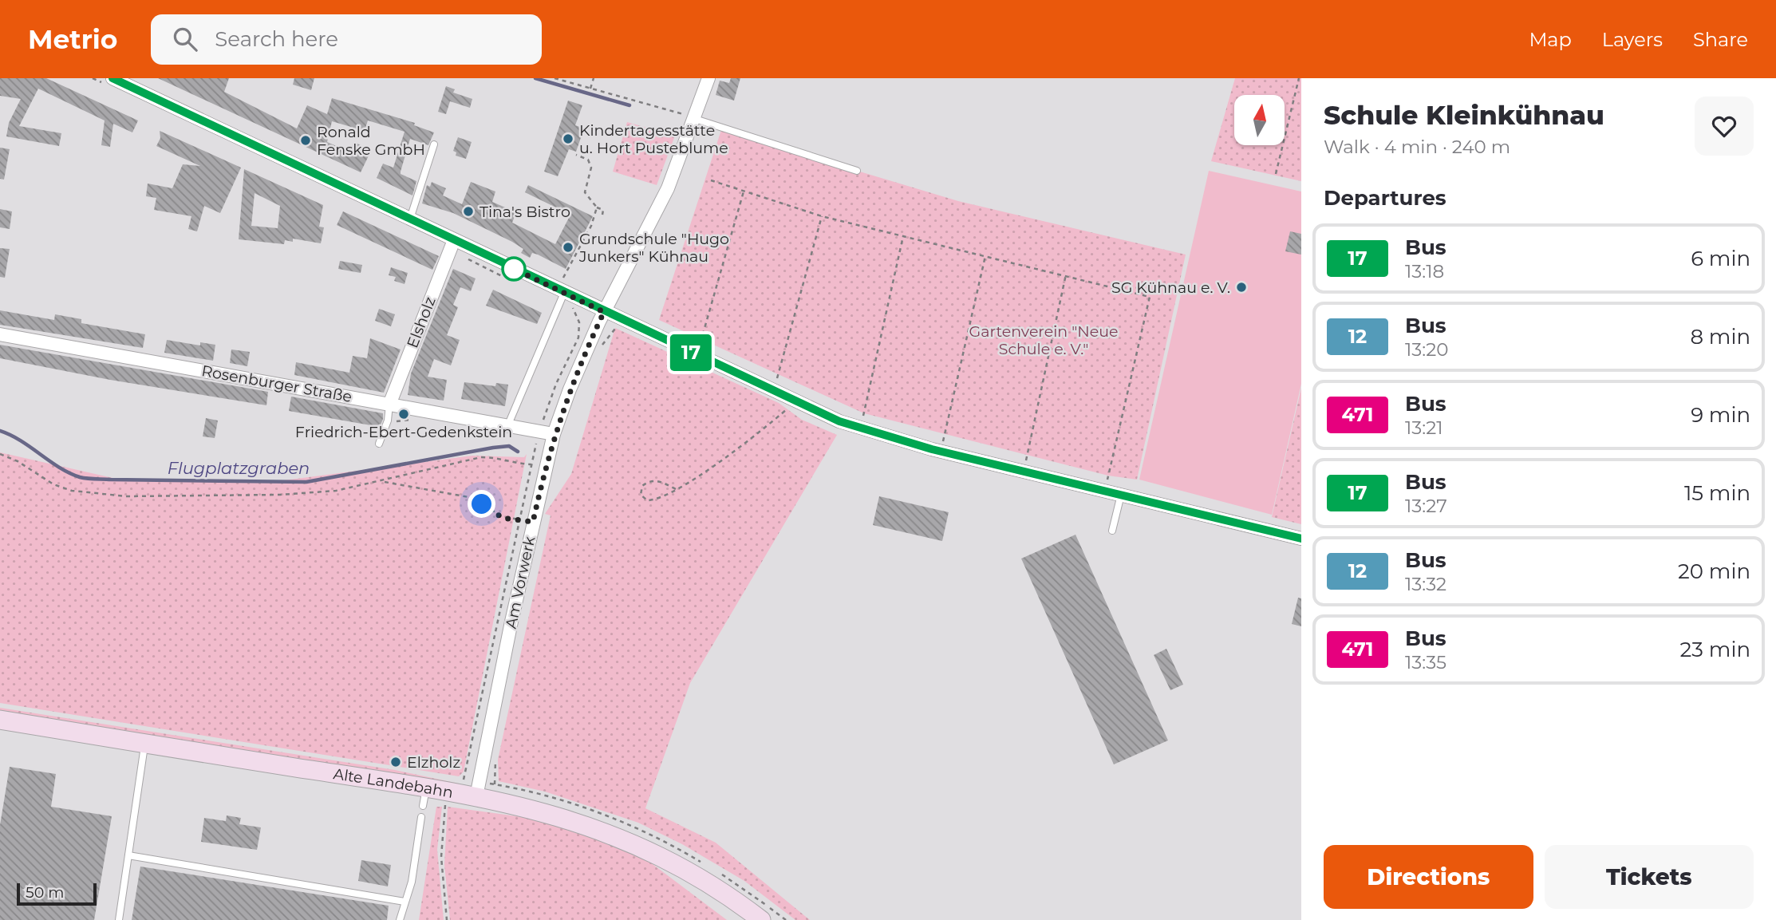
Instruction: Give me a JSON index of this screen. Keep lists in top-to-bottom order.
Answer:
{
  "streets": {
    "main road": ["Alte Landebahn"],
    "street": ["Elsholz", "Rosenburger Straße", "Am Vorwerk"]
  },
  "crossings": [
    ["Elsholz", "Rosenburger Straße"],
    ["Rosenburger Straße", "Am Vorwerk"],
    ["Am Vorwerk", "Alte Landebahn"]
  ],
  "water": ["Flugplatzgraben"],
  "parks": ["Gartenverein \"Neue Schule e. V.\""],
  "places": [
    "Kindertagesstätte u. Hort Pusteblume",
    "Ronald Fenske GmbH",
    "Tina's Bistro",
    "Grundschule \"Hugo Junkers\" Kühnau",
    "SG Kühnau e. V.",
    "Friedrich-Ebert-Gedenkstein",
    "Elzholz"
  ],
  "lines": ["bus line 17"],
  "scale_bar": "50 m",
  "north": "top",
  "page": {
    "header": "Metrio",
    "search": "Search here",
    "nav": ["Map", "Layers", "Share"],
    "on_map": "17",
    "heading": [
      ["Schule Kleinkühnau", "Walk · 4 min · 240 m"],
      "Departures"
    ],
    "list": [
      {
        "mark": "17",
        "name": "Bus",
        "note": "13:18",
        "value": "6 min"
      },
      {
        "mark": "12",
        "name": "Bus",
        "note": "13:20",
        "value": "8 min"
      },
      {
        "mark": "471",
        "name": "Bus",
        "note": "13:21",
        "value": "9 min"
      },
      {
        "mark": "17",
        "name": "Bus",
        "note": "13:27",
        "value": "15 min"
      },
      {
        "mark": "12",
        "name": "Bus",
        "note": "13:32",
        "value": "20 min"
      },
      {
        "mark": "471",
        "name": "Bus",
        "note": "13:35",
        "value": "23 min"
      }
    ],
    "buttons": ["Directions", "Tickets"],
    "scale": "50 m"
  }
}
